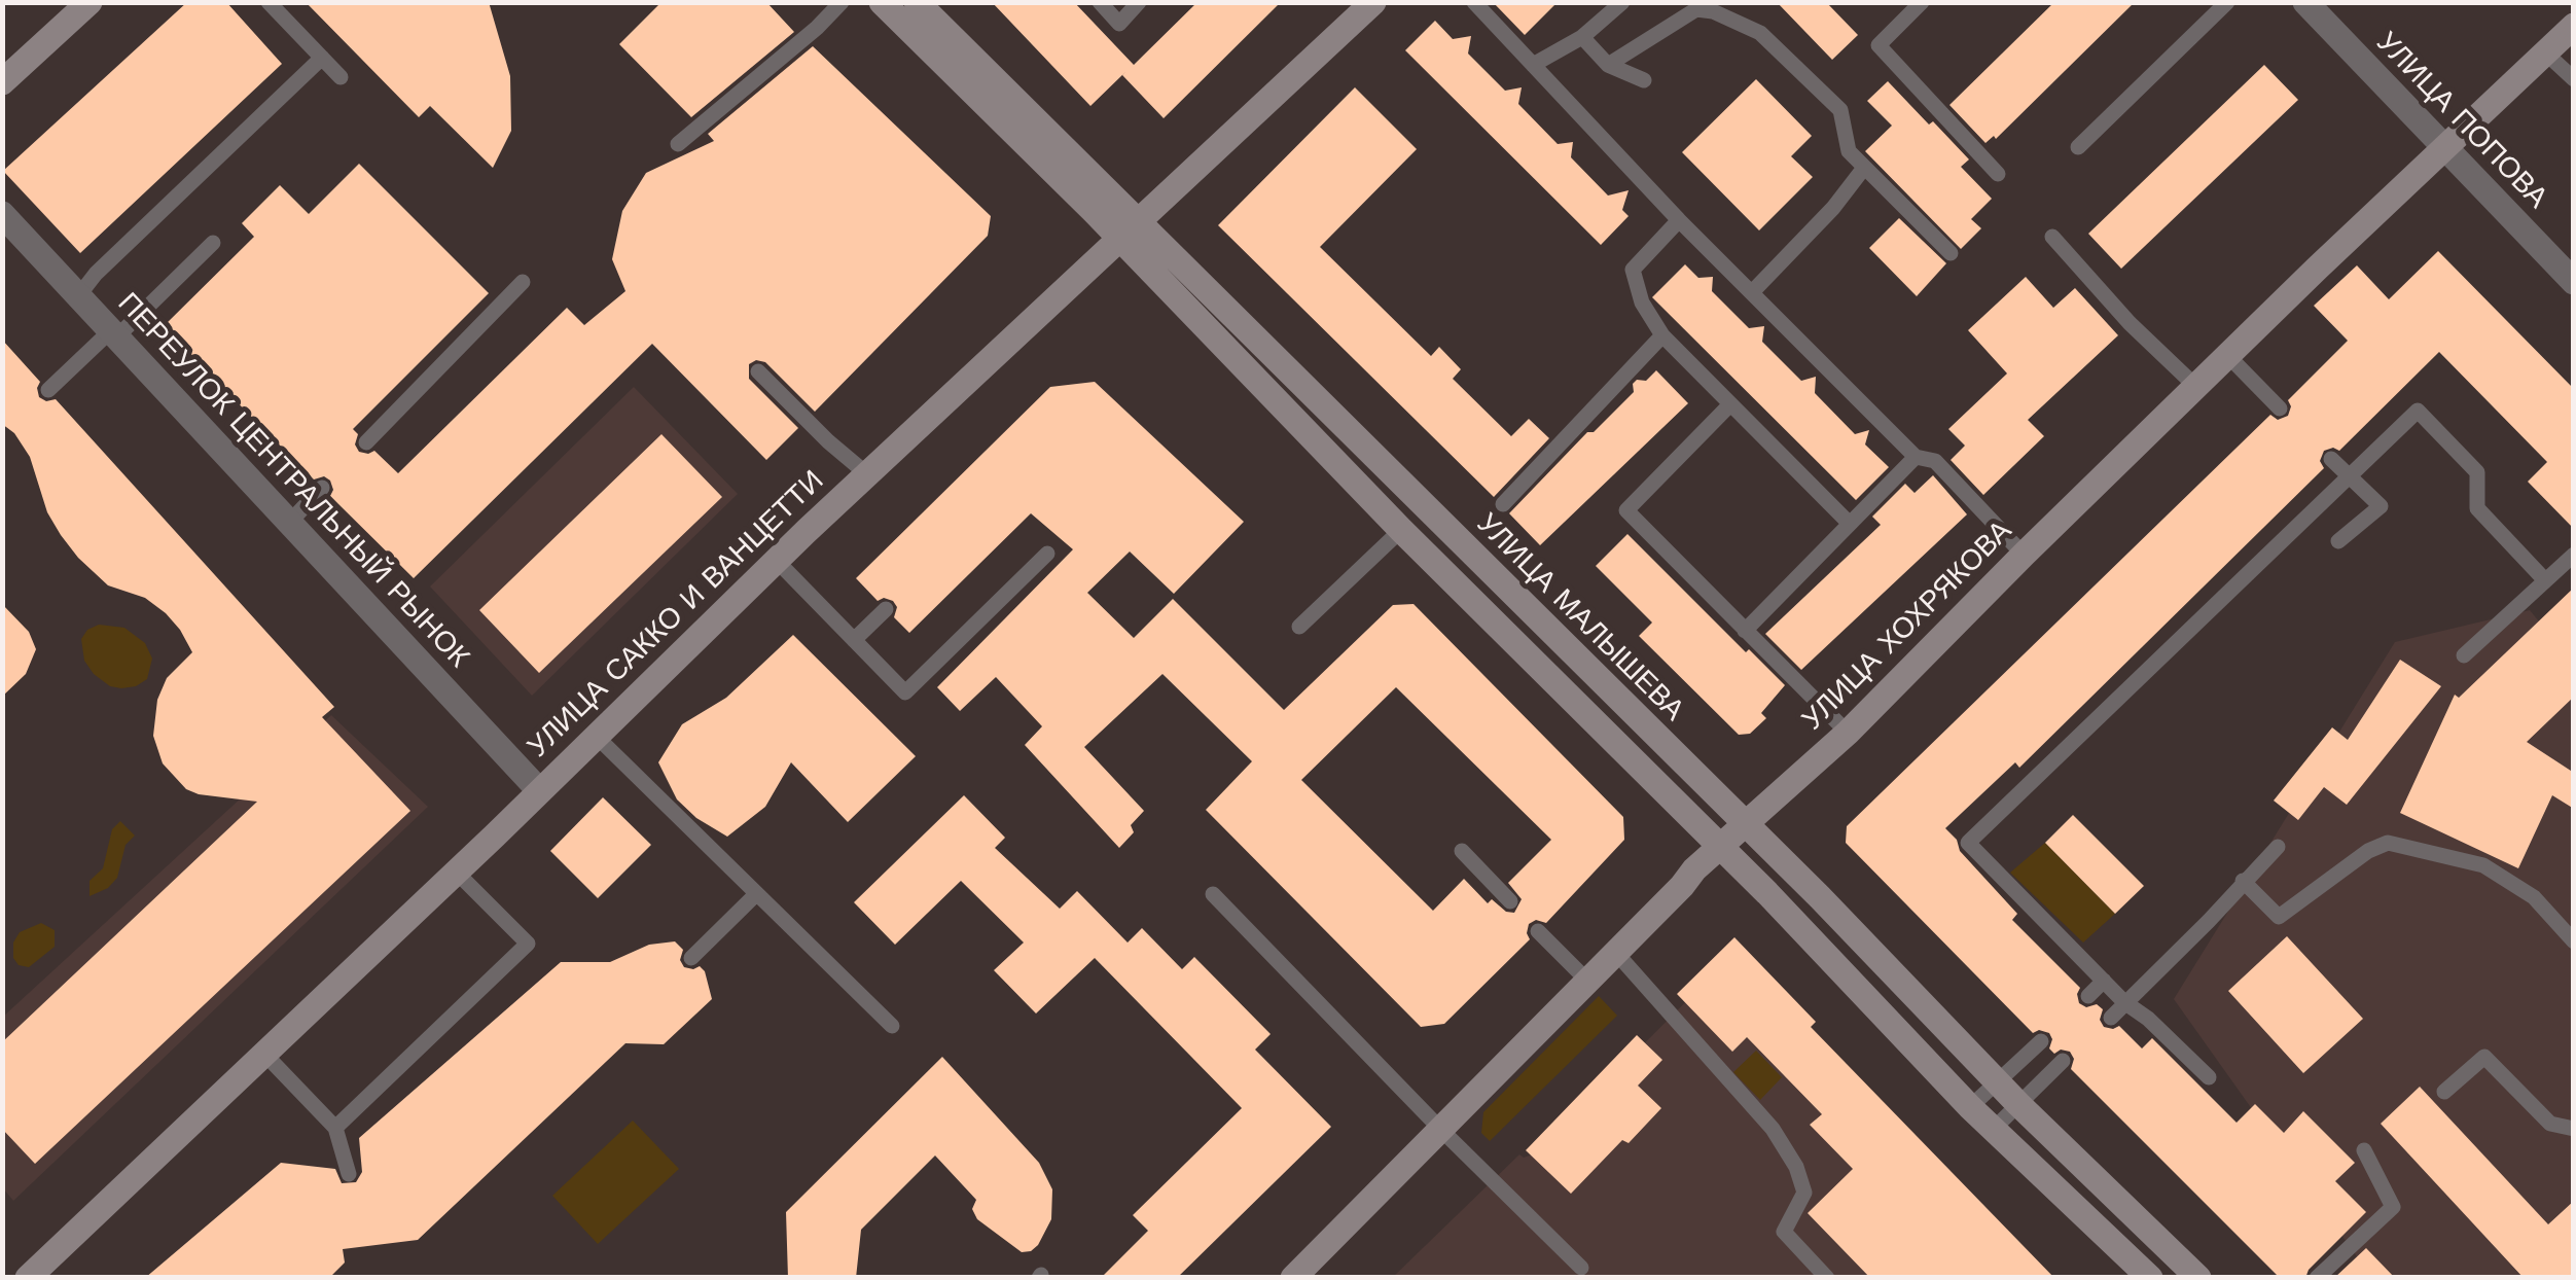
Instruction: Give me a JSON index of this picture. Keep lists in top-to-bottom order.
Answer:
{
  "streets": {
    "street": [
      "УЛИЦА ПОПОВА",
      "ПЕРЕУЛОК ЦЕНТРАЛЬНЫЙ РЫНОК",
      "УЛИЦА САККО И ВАНЦЕТТИ",
      "УЛИЦА МАЛЫШЕВА",
      "УЛИЦА ХОХРЯКОВА"
    ]
  },
  "crossings": [
    ["УЛИЦА ПОПОВА", "УЛИЦА ХОХРЯКОВА"],
    ["ПЕРЕУЛОК ЦЕНТРАЛЬНЫЙ РЫНОК", "УЛИЦА САККО И ВАНЦЕТТИ"],
    ["УЛИЦА САККО И ВАНЦЕТТИ", "УЛИЦА МАЛЫШЕВА"],
    ["УЛИЦА МАЛЫШЕВА", "УЛИЦА ХОХРЯКОВА"]
  ]
}
